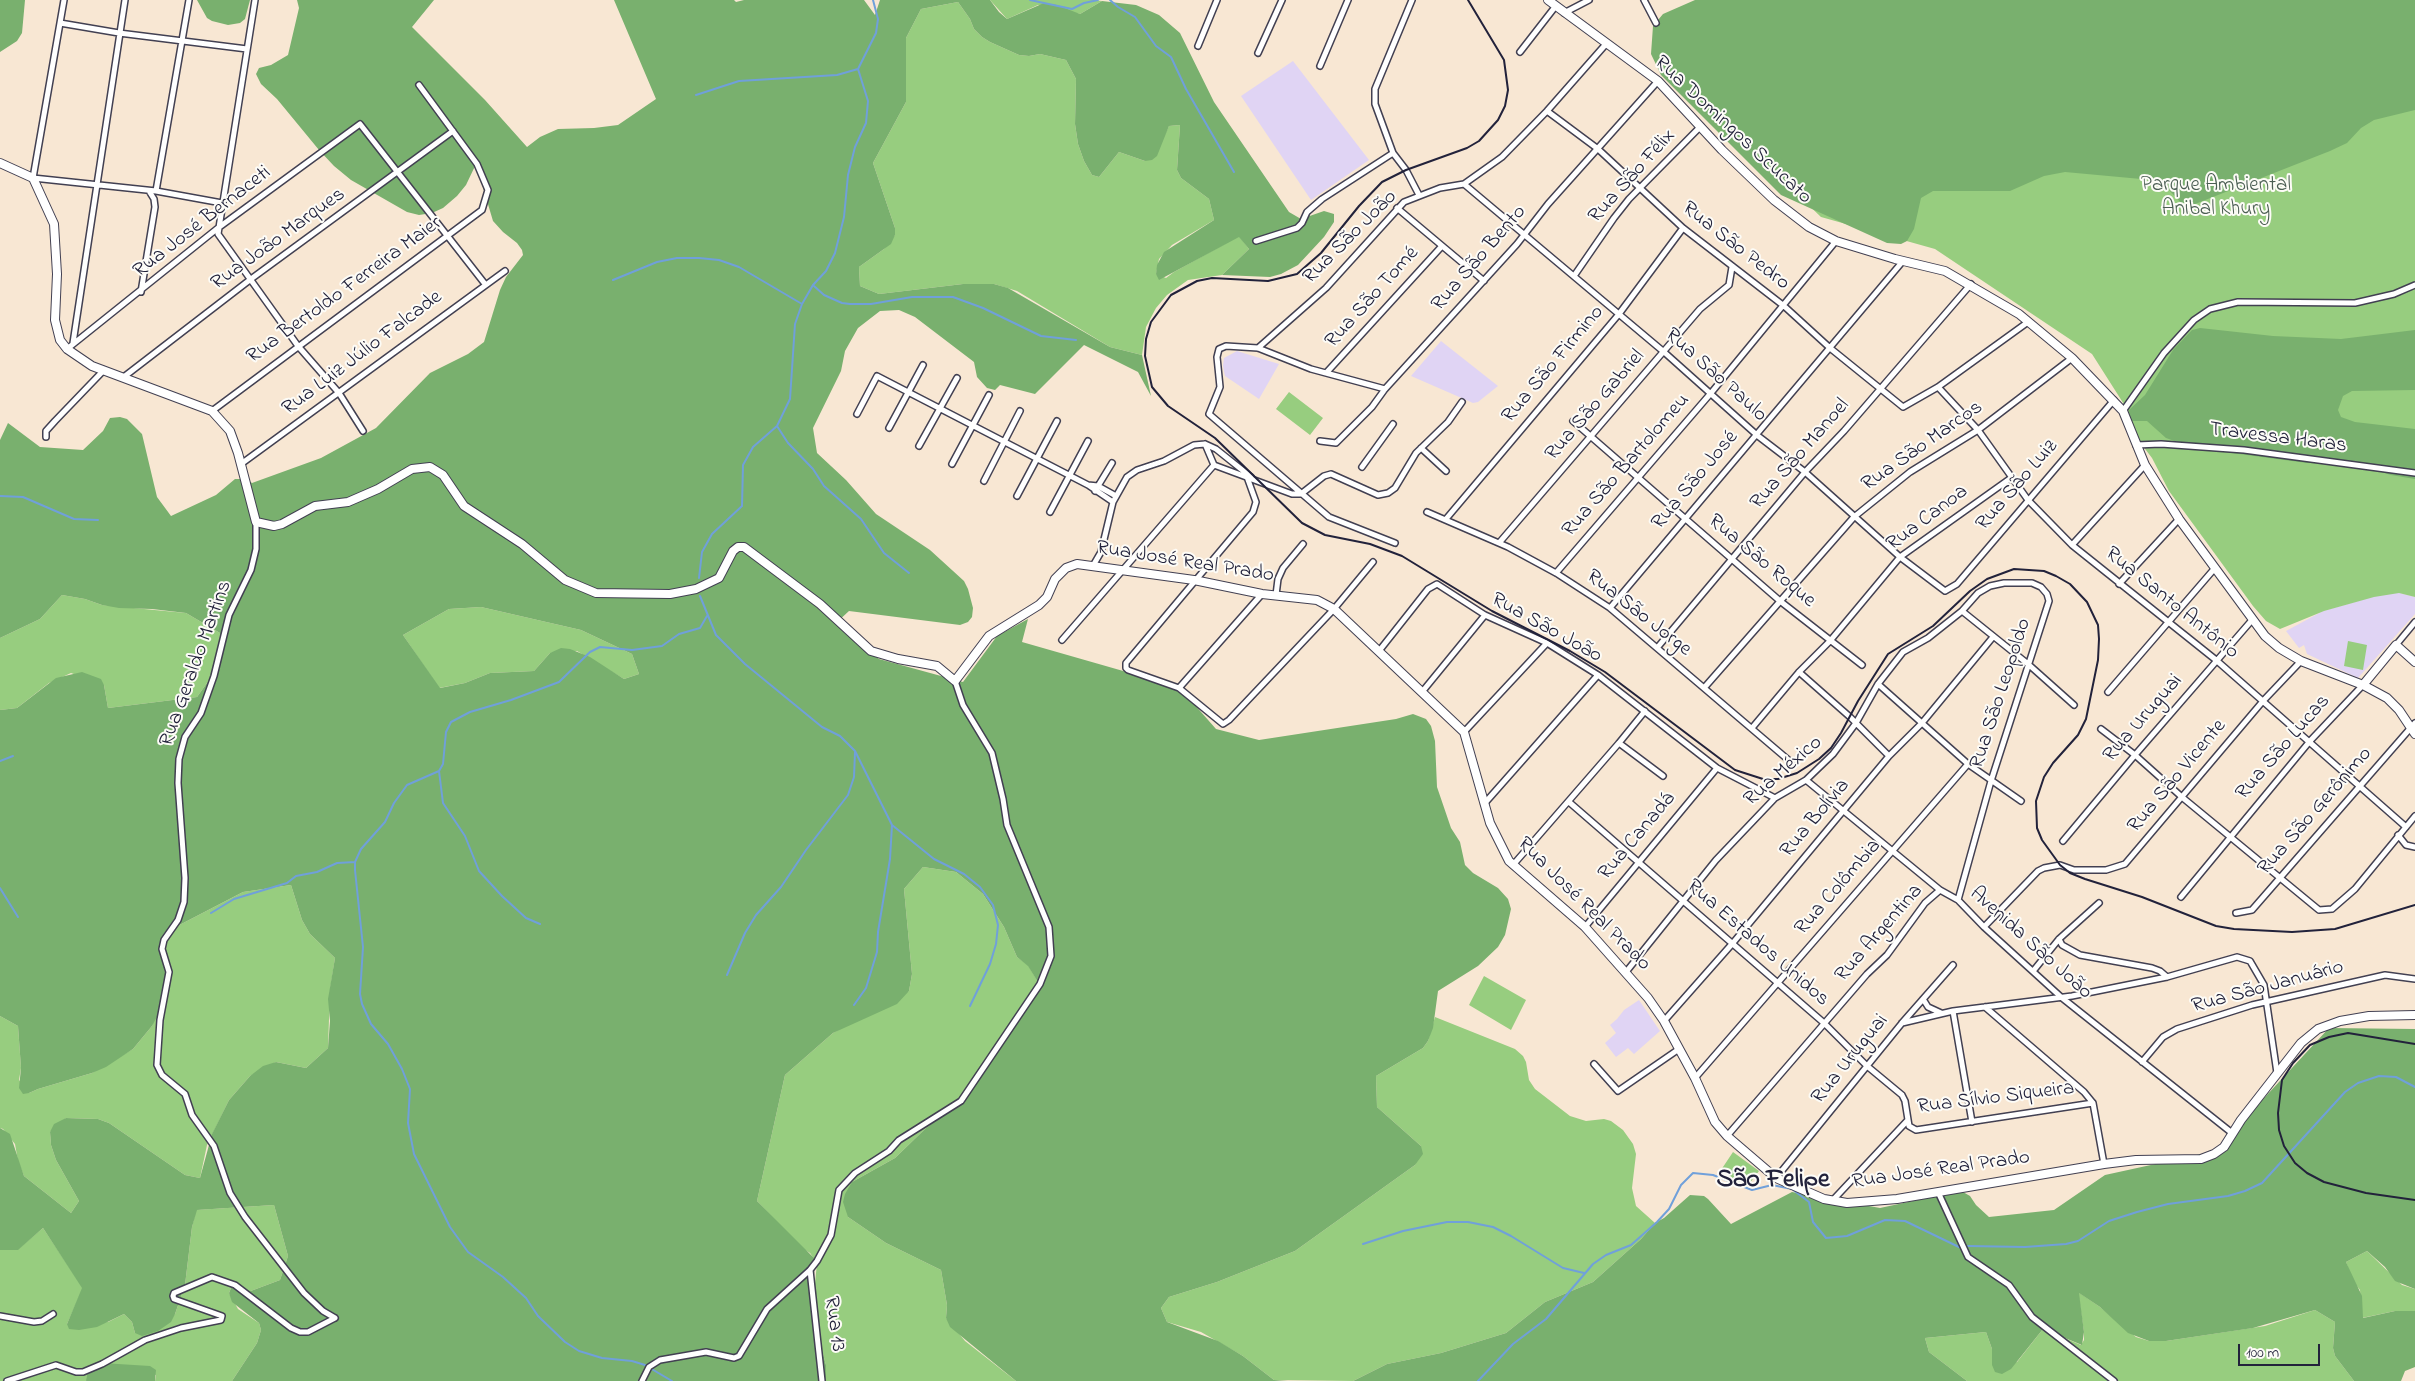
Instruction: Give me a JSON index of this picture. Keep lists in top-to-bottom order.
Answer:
{
  "streets": {
    "street": [
      "Rua Domingos Scucato",
      "Rua São Félix",
      "Rua José Bernaceti",
      "Rua São João",
      "Rua João Marques",
      "Rua São Pedro",
      "Rua São Bento",
      "Rua Bertoldo Ferreira Maier",
      "Rua São Tomé",
      "Rua Luiz Júlio Falcade",
      "Rua São Firmino",
      "Rua São Paulo",
      "Rua São Gabriel",
      "Travessa Haras",
      "Rua São Marcos",
      "Rua São Manoel",
      "Rua São Bartolomeu",
      "Rua São José",
      "Rua São Luiz",
      "Rua Canoa",
      "Rua São Roque",
      "Rua José Real Prado",
      "Rua Santo Antônio",
      "Rua São Jorge",
      "Rua Geraldo Martins",
      "Rua São Leopoldo",
      "Rua Uruguai",
      "Rua São Lucas",
      "Rua México",
      "Rua São Vicente",
      "Rua São Gerônimo",
      "Rua Bolívia",
      "Rua Canadá",
      "Rua Colômbia",
      "Rua Argentina",
      "Rua Estados Unidos",
      "Avenida São João",
      "Rua São Januário",
      "Rua Sílvio Siqueira",
      "Rua 13"
    ]
  },
  "crossings": [
    ["Rua Domingos Scucato", "Rua São Félix"],
    ["Rua Domingos Scucato", "Rua São João"],
    ["Rua Domingos Scucato", "Rua São Bento"],
    ["Rua Domingos Scucato", "Travessa Haras"],
    ["Rua Domingos Scucato", "Rua São Marcos"],
    ["Rua Domingos Scucato", "Rua São Manoel"],
    ["Rua Domingos Scucato", "Rua São Bartolomeu"],
    ["Rua Domingos Scucato", "Rua São José"],
    ["Rua Domingos Scucato", "Rua São Luiz"],
    ["Rua Domingos Scucato", "Rua Uruguai"],
    ["Rua Domingos Scucato", "Rua São Lucas"],
    ["Rua Domingos Scucato", "Rua São Vicente"],
    ["Rua Domingos Scucato", "Rua São Gerônimo"],
    ["Rua São Félix", "Rua São Pedro"],
    ["Rua São Félix", "Rua São Paulo"],
    ["Rua José Bernaceti", "Rua João Marques"],
    ["Rua São João", "Rua São Pedro"],
    ["Rua São João", "Rua São Paulo"],
    ["Rua São João", "Rua José Real Prado"],
    ["Rua São João", "Rua México"],
    ["Rua São João", "Rua Canadá"],
    ["Rua João Marques", "Rua Bertoldo Ferreira Maier"],
    ["Rua São Pedro", "Rua São Bento"],
    ["Rua São Pedro", "Rua São Firmino"],
    ["Rua São Pedro", "Rua São Gabriel"],
    ["Rua São Pedro", "Rua São Manoel"],
    ["Rua São Pedro", "Rua São Bartolomeu"],
    ["Rua São Pedro", "Rua São José"],
    ["Rua São Pedro", "Rua Santo Antônio"],
    ["Rua São Bento", "Rua São Paulo"],
    ["Rua São Firmino", "Rua São Paulo"],
    ["Rua São Firmino", "Rua São Jorge"],
    ["Rua São Paulo", "Rua São Gabriel"],
    ["Rua São Paulo", "Rua São Marcos"],
    ["Rua São Paulo", "Rua São Manoel"],
    ["Rua São Paulo", "Rua São Bartolomeu"],
    ["Rua São Paulo", "Rua São José"],
    ["Rua São Paulo", "Rua São Luiz"],
    ["Rua São Paulo", "Rua Canoa"],
    ["Rua São Gabriel", "Rua São Roque"],
    ["Rua São Gabriel", "Rua São Jorge"],
    ["Rua São Marcos", "Rua São Roque"],
    ["Rua São Marcos", "Rua Santo Antônio"],
    ["Rua São Marcos", "Rua São Jorge"],
    ["Rua São Manoel", "Rua São Roque"],
    ["Rua São Manoel", "Rua São Jorge"],
    ["Rua São Bartolomeu", "Rua São Roque"],
    ["Rua São Bartolomeu", "Rua São Jorge"],
    ["Rua São José", "Rua São Roque"],
    ["Rua São José", "Rua São Jorge"],
    ["Rua São Luiz", "Rua Santo Antônio"],
    ["Rua Canoa", "Rua São Roque"],
    ["Rua Canoa", "Rua Santo Antônio"],
    ["Rua Canoa", "Rua São Jorge"],
    ["Rua José Real Prado", "Rua Uruguai"],
    ["Rua José Real Prado", "Rua México"],
    ["Rua José Real Prado", "Rua Bolívia"],
    ["Rua José Real Prado", "Rua Canadá"],
    ["Rua José Real Prado", "Rua Colômbia"],
    ["Rua José Real Prado", "Rua Argentina"],
    ["Rua José Real Prado", "Avenida São João"],
    ["Rua Santo Antônio", "Rua Uruguai"],
    ["Rua Santo Antônio", "Rua São Lucas"],
    ["Rua Santo Antônio", "Rua São Vicente"],
    ["Rua Santo Antônio", "Rua São Gerônimo"],
    ["Rua São Leopoldo", "Rua México"],
    ["Rua São Leopoldo", "Avenida São João"],
    ["Rua Uruguai", "Rua Estados Unidos"],
    ["Rua México", "Rua Estados Unidos"],
    ["Rua México", "Avenida São João"],
    ["Rua São Vicente", "Avenida São João"],
    ["Rua Bolívia", "Rua Estados Unidos"],
    ["Rua Bolívia", "Avenida São João"],
    ["Rua Canadá", "Rua Estados Unidos"],
    ["Rua Colômbia", "Rua Estados Unidos"],
    ["Rua Colômbia", "Avenida São João"],
    ["Rua Argentina", "Rua Estados Unidos"],
    ["Rua Argentina", "Avenida São João"],
    ["Rua Estados Unidos", "Rua Sílvio Siqueira"],
    ["Avenida São João", "Rua São Januário"]
  ],
  "districts": ["São Felipe"],
  "parks": ["Parque Ambiental Anibal Khury"],
  "scale_bar": "100 m"
}
